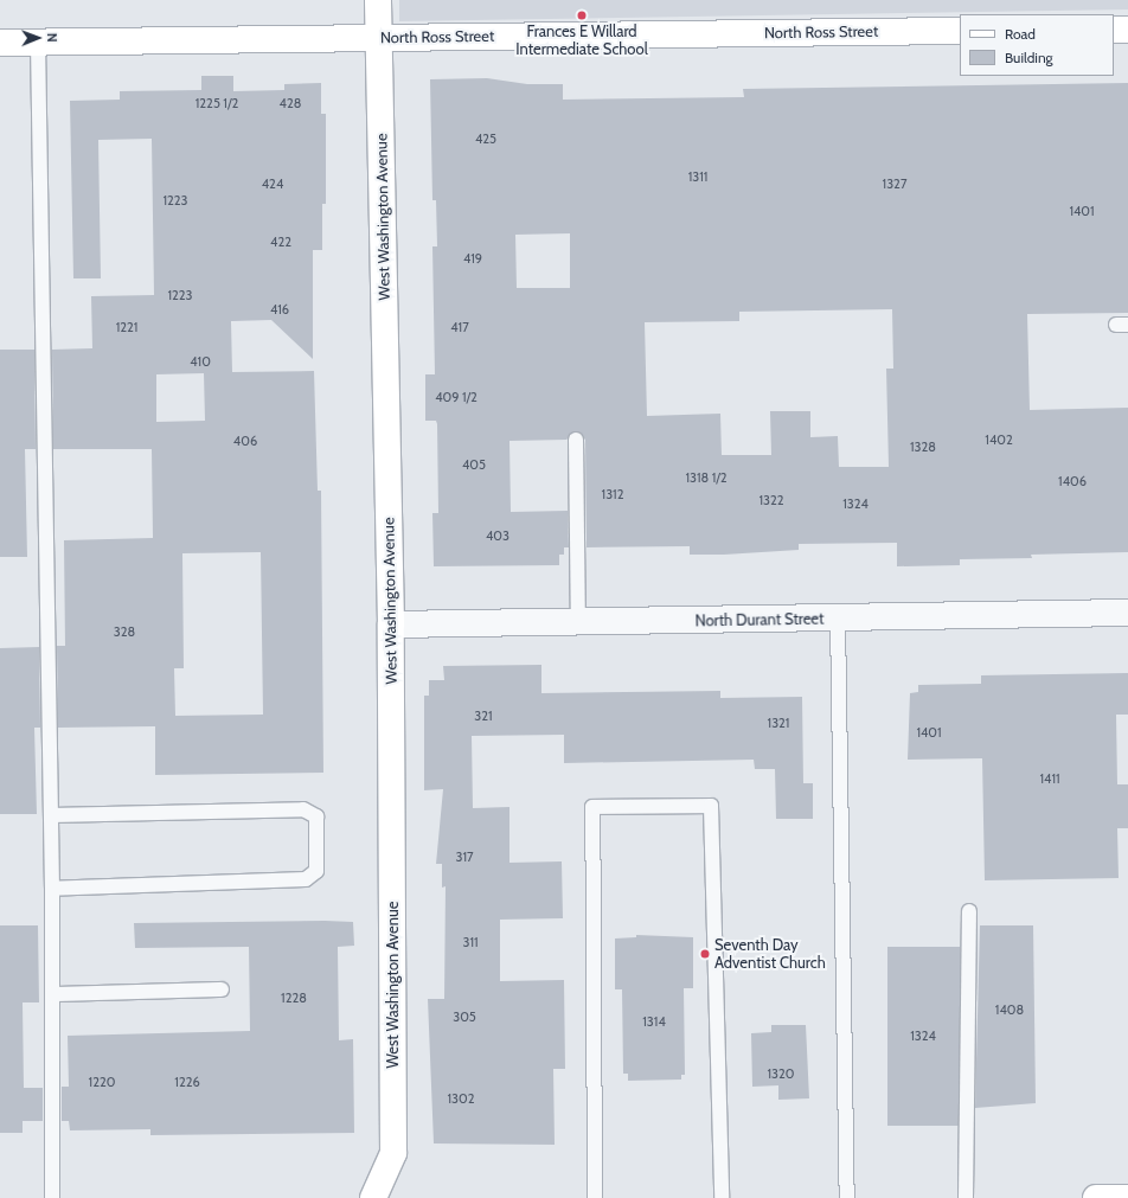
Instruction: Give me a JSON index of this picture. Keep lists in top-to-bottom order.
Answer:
{
  "streets": {
    "street": ["North Ross Street", "West Washington Avenue", "North Durant Street"]
  },
  "crossings": [
    ["North Ross Street", "West Washington Avenue"],
    ["West Washington Avenue", "North Durant Street"]
  ],
  "places": ["Frances E Willard Intermediate School", "Seventh Day Adventist Church"],
  "house_numbers": [
    "1225 1/2",
    "428",
    "425",
    "1311",
    "424",
    "1327",
    "1223",
    "1401",
    "422",
    "419",
    "1223",
    "416",
    "1221",
    "417",
    "410",
    "409 1/2",
    "1402",
    "406",
    "1328",
    "405",
    "1318 1/2",
    "1406",
    "1312",
    "1322",
    "1324",
    "403",
    "328",
    "321",
    "1321",
    "1401",
    "1411",
    "317",
    "311",
    "1228",
    "1408",
    "305",
    "1314",
    "1324",
    "1320",
    "1220",
    "1226",
    "1302"
  ],
  "legend": ["Road", "Building"],
  "north": "right"
}
